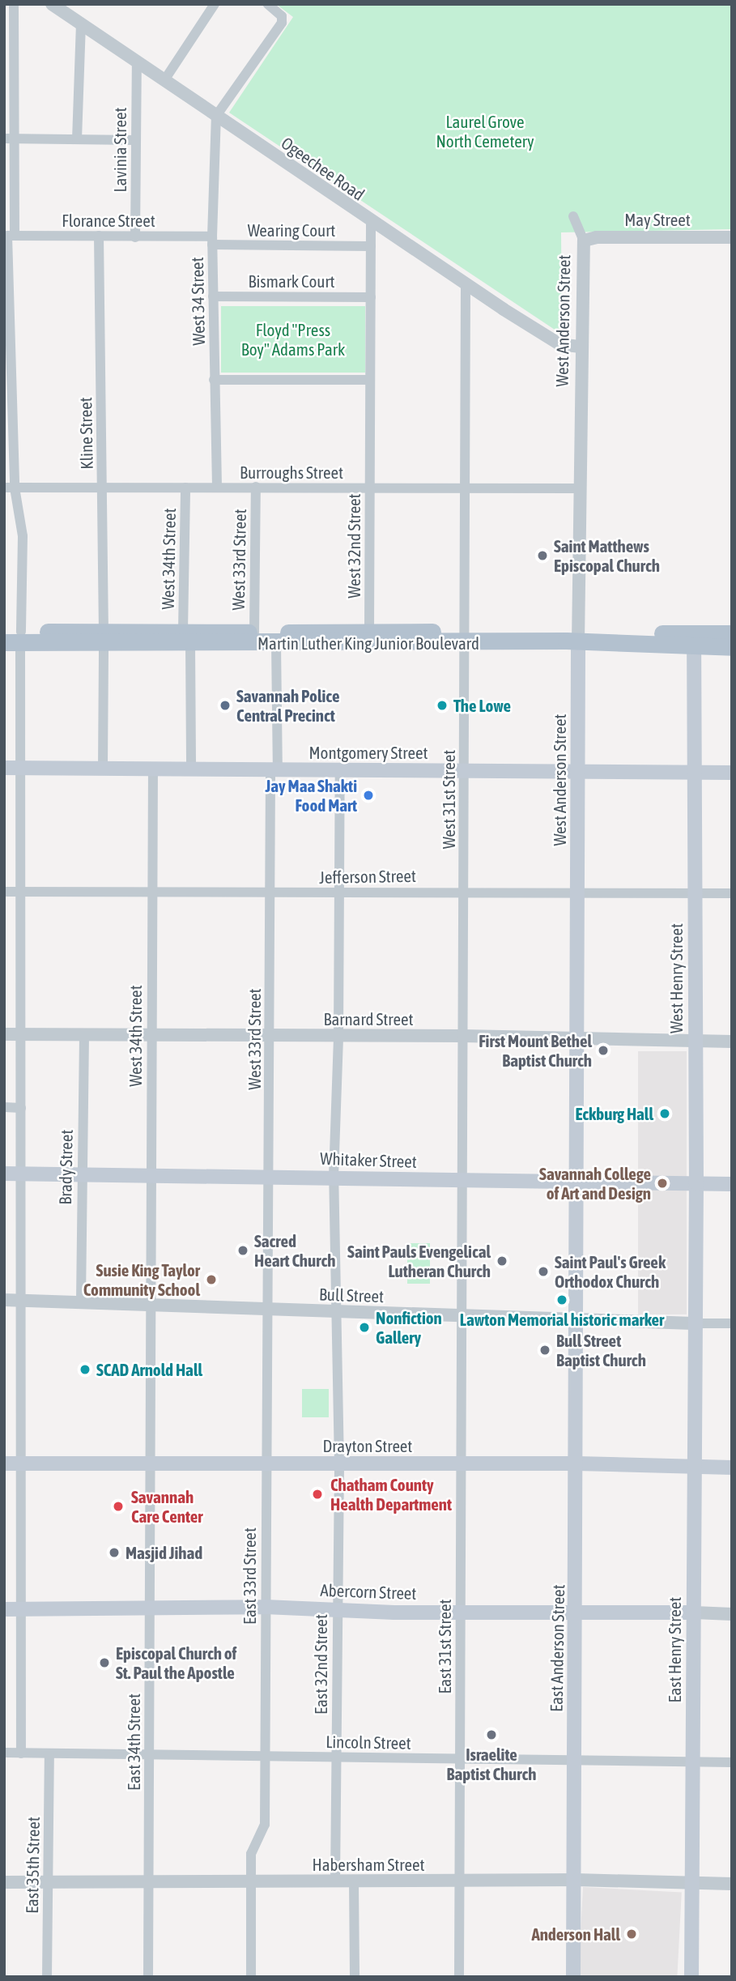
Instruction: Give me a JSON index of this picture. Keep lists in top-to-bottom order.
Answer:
{
  "streets": {
    "main road": [
      "West Anderson Street",
      "Martin Luther King Junior Boulevard",
      "Montgomery Street",
      "West Henry Street",
      "Whitaker Street",
      "Drayton Street",
      "Abercorn Street",
      "East Anderson Street",
      "East Henry Street"
    ],
    "street": [
      "Lavinia Street",
      "Ogeechee Road",
      "May Street",
      "Florance Street",
      "Wearing Court",
      "Bismark Court",
      "West 34 Street",
      "Kline Street",
      "Burroughs Street",
      "West 32nd Street",
      "West 34th Street",
      "West 33rd Street",
      "West 31st Street",
      "Jefferson Street",
      "Barnard Street",
      "Brady Street",
      "Bull Street",
      "East 33rd Street",
      "East 31st Street",
      "East 32nd Street",
      "East 34th Street",
      "Lincoln Street",
      "Habersham Street",
      "East 35th Street"
    ]
  },
  "crossings": [
    ["Lavinia Street", "Ogeechee Road"],
    ["Lavinia Street", "Florance Street"],
    ["Ogeechee Road", "West 34 Street"],
    ["Ogeechee Road", "West Anderson Street"],
    ["Ogeechee Road", "West 32nd Street"],
    ["Ogeechee Road", "West 31st Street"],
    ["May Street", "West Anderson Street"],
    ["Florance Street", "Wearing Court"],
    ["Florance Street", "West 34 Street"],
    ["Florance Street", "Kline Street"],
    ["Wearing Court", "West 34 Street"],
    ["Wearing Court", "West 32nd Street"],
    ["Bismark Court", "West 34 Street"],
    ["Bismark Court", "West 32nd Street"],
    ["West 34 Street", "Burroughs Street"],
    ["West Anderson Street", "Burroughs Street"],
    ["West Anderson Street", "Martin Luther King Junior Boulevard"],
    ["West Anderson Street", "Montgomery Street"],
    ["West Anderson Street", "Jefferson Street"],
    ["West Anderson Street", "Barnard Street"],
    ["West Anderson Street", "Whitaker Street"],
    ["West Anderson Street", "Bull Street"],
    ["West Anderson Street", "East Anderson Street"],
    ["Kline Street", "Burroughs Street"],
    ["Kline Street", "Martin Luther King Junior Boulevard"],
    ["Kline Street", "Montgomery Street"],
    ["Burroughs Street", "West 32nd Street"],
    ["Burroughs Street", "West 34th Street"],
    ["Burroughs Street", "West 33rd Street"],
    ["Burroughs Street", "West 31st Street"],
    ["West 32nd Street", "Martin Luther King Junior Boulevard"],
    ["West 34th Street", "Martin Luther King Junior Boulevard"],
    ["West 34th Street", "Montgomery Street"],
    ["West 34th Street", "Jefferson Street"],
    ["West 34th Street", "Barnard Street"],
    ["West 34th Street", "Whitaker Street"],
    ["West 34th Street", "Bull Street"],
    ["West 34th Street", "East 34th Street"],
    ["West 33rd Street", "Martin Luther King Junior Boulevard"],
    ["West 33rd Street", "Montgomery Street"],
    ["West 33rd Street", "Jefferson Street"],
    ["West 33rd Street", "Barnard Street"],
    ["West 33rd Street", "Whitaker Street"],
    ["West 33rd Street", "Bull Street"],
    ["West 33rd Street", "East 33rd Street"],
    ["Martin Luther King Junior Boulevard", "West 31st Street"],
    ["Martin Luther King Junior Boulevard", "West Henry Street"],
    ["Montgomery Street", "West 31st Street"],
    ["Montgomery Street", "West Henry Street"],
    ["West 31st Street", "Jefferson Street"],
    ["West 31st Street", "Barnard Street"],
    ["West 31st Street", "Whitaker Street"],
    ["West 31st Street", "Bull Street"],
    ["West 31st Street", "East 31st Street"],
    ["Jefferson Street", "West Henry Street"],
    ["West Henry Street", "Barnard Street"],
    ["West Henry Street", "Whitaker Street"],
    ["West Henry Street", "Bull Street"],
    ["West Henry Street", "East Henry Street"],
    ["Barnard Street", "Brady Street"],
    ["Whitaker Street", "Brady Street"],
    ["Brady Street", "Bull Street"],
    ["Bull Street", "East 33rd Street"],
    ["Bull Street", "East 31st Street"],
    ["Bull Street", "East Anderson Street"],
    ["Bull Street", "East Henry Street"],
    ["Bull Street", "East 32nd Street"],
    ["Bull Street", "East 34th Street"],
    ["Drayton Street", "East 33rd Street"],
    ["Drayton Street", "East 31st Street"],
    ["Drayton Street", "East Anderson Street"],
    ["Drayton Street", "East Henry Street"],
    ["Drayton Street", "East 32nd Street"],
    ["Drayton Street", "East 34th Street"],
    ["East 33rd Street", "Abercorn Street"],
    ["East 33rd Street", "Lincoln Street"],
    ["East 33rd Street", "Habersham Street"],
    ["Abercorn Street", "East 31st Street"],
    ["Abercorn Street", "East Anderson Street"],
    ["Abercorn Street", "East Henry Street"],
    ["Abercorn Street", "East 32nd Street"],
    ["Abercorn Street", "East 34th Street"],
    ["East 31st Street", "Lincoln Street"],
    ["East 31st Street", "Habersham Street"],
    ["East Anderson Street", "Lincoln Street"],
    ["East Anderson Street", "Habersham Street"],
    ["East Henry Street", "Lincoln Street"],
    ["East Henry Street", "Habersham Street"],
    ["East 32nd Street", "Lincoln Street"],
    ["East 32nd Street", "Habersham Street"],
    ["East 34th Street", "Lincoln Street"],
    ["East 34th Street", "Habersham Street"],
    ["Lincoln Street", "East 35th Street"],
    ["Habersham Street", "East 35th Street"]
  ],
  "parks": ["Laurel Grove North Cemetery", "Floyd \"Press Boy\" Adams Park"],
  "places": [
    "Saint Matthews Episcopal Church",
    "Savannah Police Central Precinct",
    "The Lowe",
    "Jay Maa Shakti Food Mart",
    "First Mount Bethel Baptist Church",
    "Eckburg Hall",
    "Savannah College of Art and Design",
    "Sacred Heart Church",
    "Saint Pauls Evengelical Lutheran Church",
    "Saint Paul's Greek Orthodox Church",
    "Susie King Taylor Community School",
    "Lawton Memorial historic marker",
    "Nonfiction Gallery",
    "Bull Street Baptist Church",
    "SCAD Arnold Hall",
    "Chatham County Health Department",
    "Savannah Care Center",
    "Masjid Jihad",
    "Episcopal Church of St. Paul the Apostle",
    "Israelite Baptist Church",
    "Anderson Hall"
  ]
}
